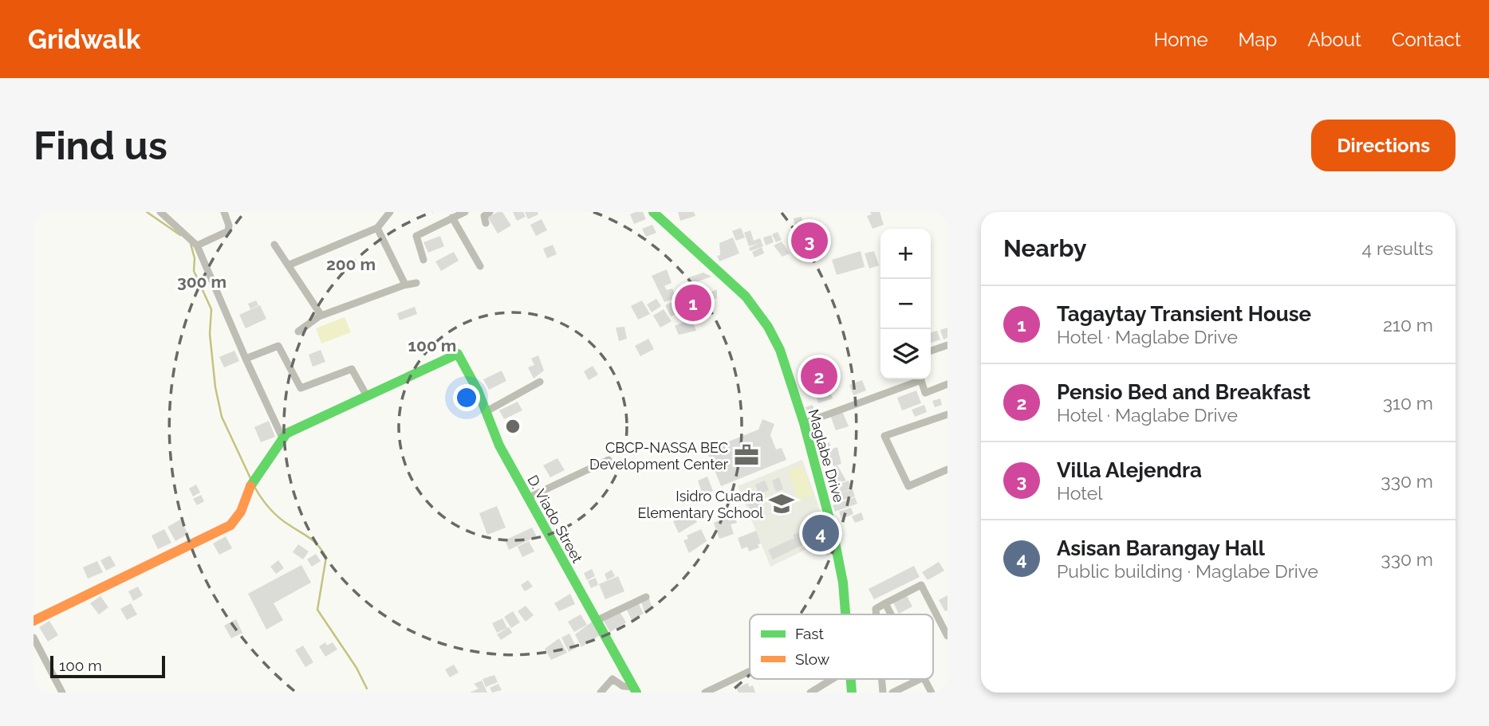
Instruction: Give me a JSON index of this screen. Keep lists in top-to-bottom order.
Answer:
{
  "streets": {
    "street": ["Maglabe Drive", "D. Viado Street"]
  },
  "places": {
    "office": ["CBCP-NASSA BEC Development Center"],
    "school or university": ["Isidro Cuadra Elementary School"]
  },
  "legend": ["Fast", "Slow"],
  "scale_bar": "100 m",
  "page": {
    "header": "Gridwalk",
    "nav": [
      "Home",
      "Map",
      "About",
      "Contact"
    ],
    "buttons": "Directions",
    "title": "Find us",
    "heading": ["Nearby", "4 results"],
    "pins": [
      "3",
      "1",
      "2",
      "4"
    ],
    "map_buttons": ["+", "−"],
    "list": [
      {
        "mark": "1",
        "name": "Tagaytay Transient House",
        "note": "Hotel · Maglabe Drive",
        "value": "210 m"
      },
      {
        "mark": "2",
        "name": "Pensio Bed and Breakfast",
        "note": "Hotel · Maglabe Drive",
        "value": "310 m"
      },
      {
        "mark": "3",
        "name": "Villa Alejendra",
        "note": "Hotel",
        "value": "330 m"
      },
      {
        "mark": "4",
        "name": "Asisan Barangay Hall",
        "note": "Public building · Maglabe Drive",
        "value": "330 m"
      }
    ],
    "scale": "100 m"
  },
  "rings": ["200 m", "300 m", "100 m"]
}
